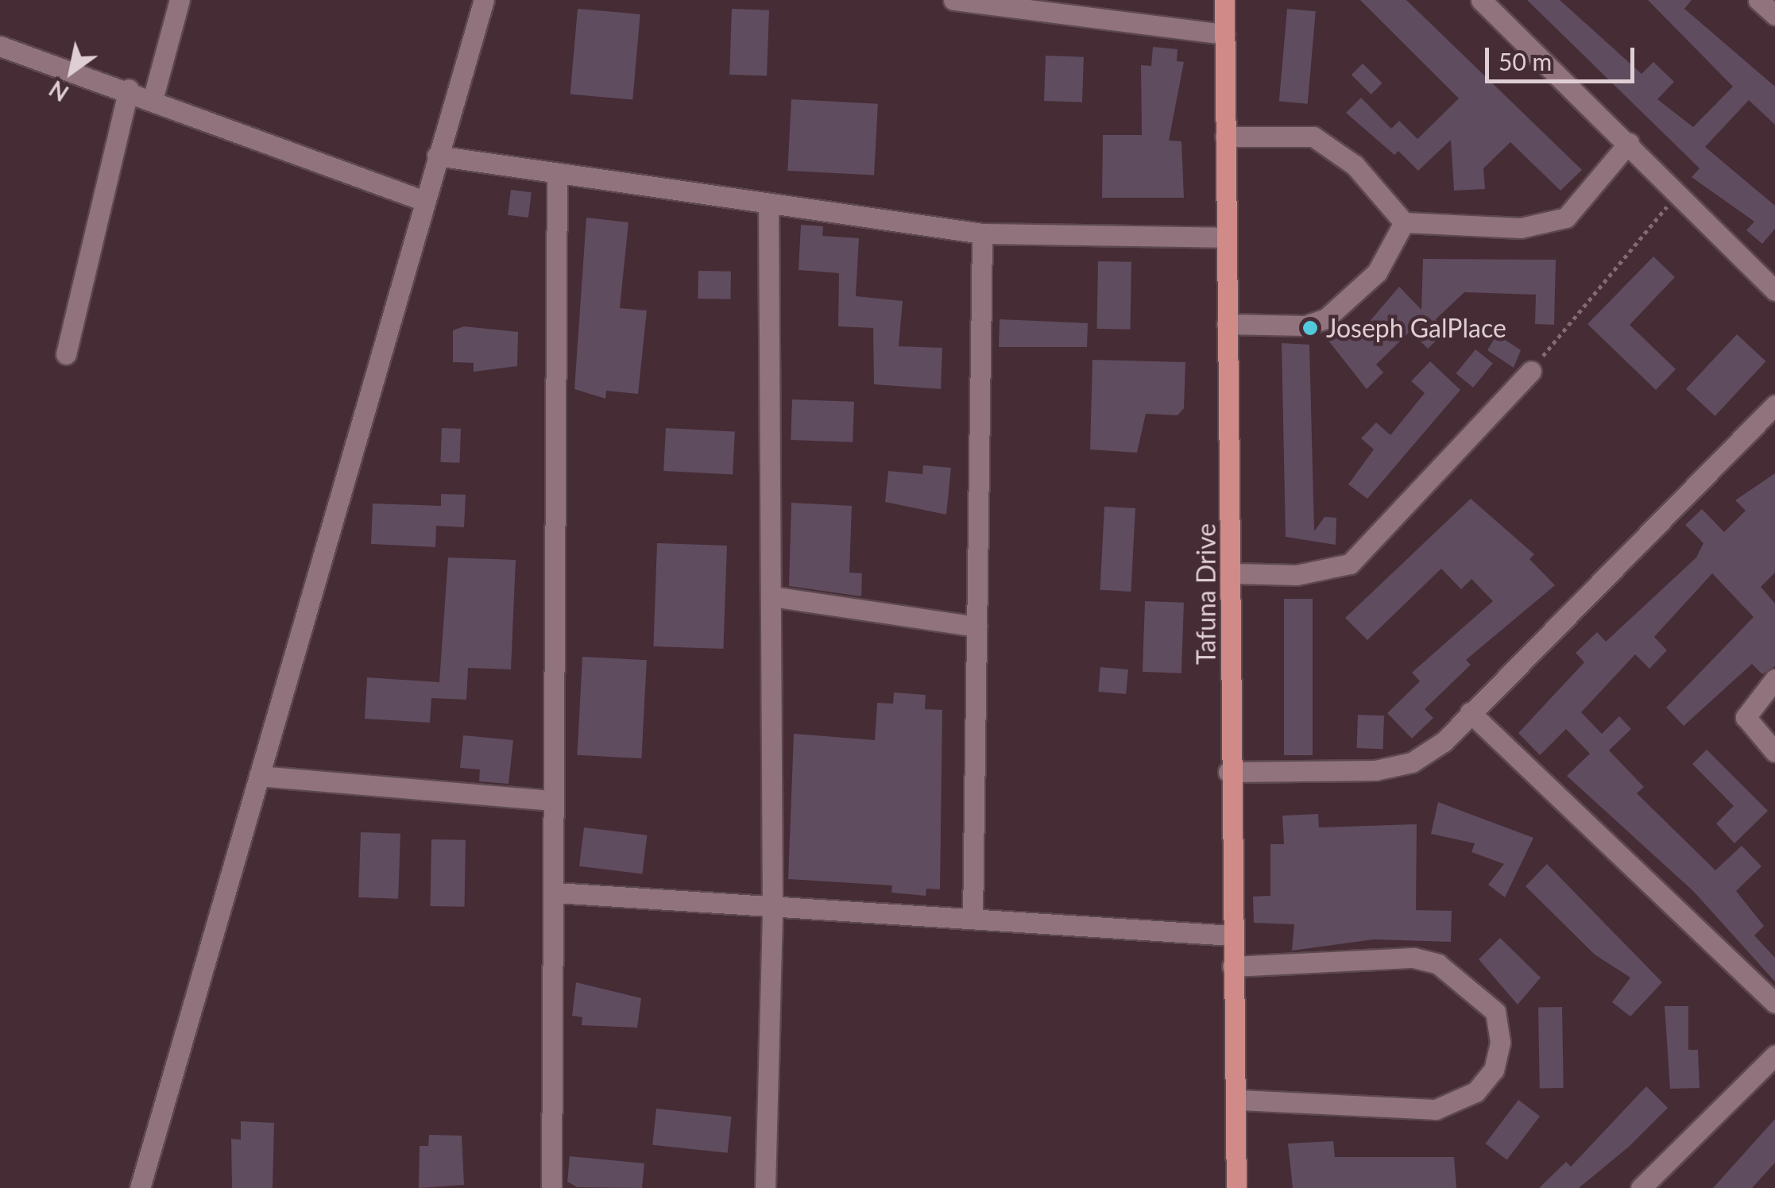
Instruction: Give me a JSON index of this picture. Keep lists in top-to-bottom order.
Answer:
{
  "streets": {
    "main road": ["Tafuna Drive"]
  },
  "places": ["Joseph GalPlace"],
  "scale_bar": "50 m",
  "north": "bottom left"
}
